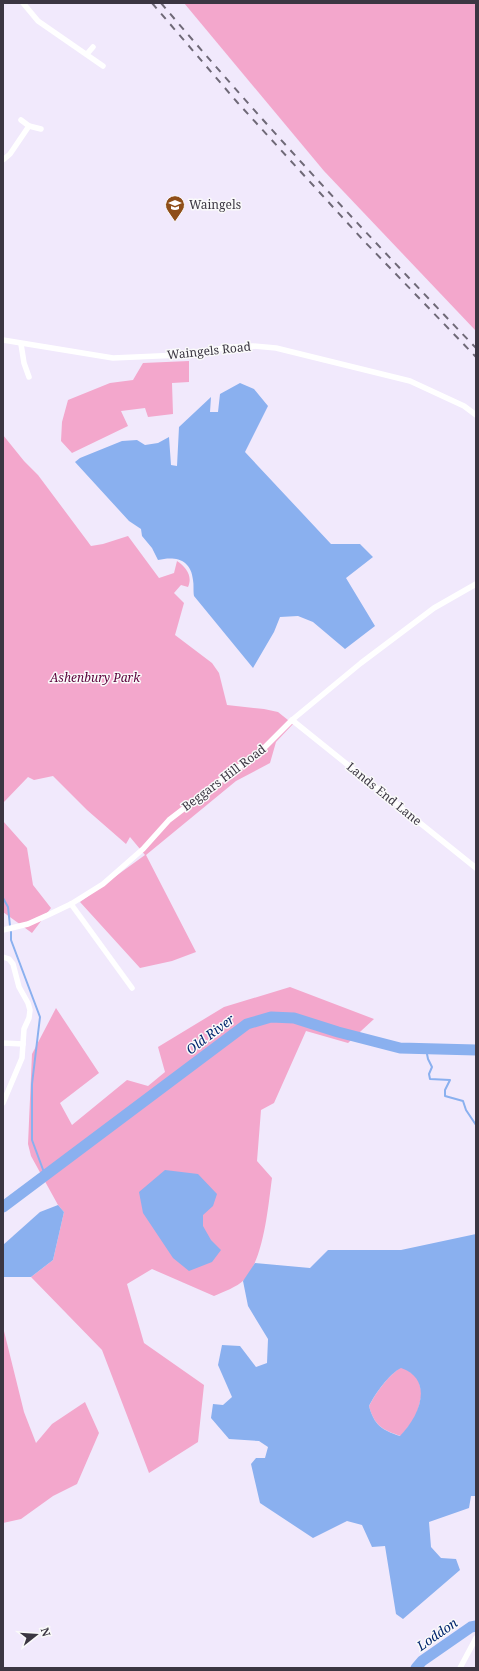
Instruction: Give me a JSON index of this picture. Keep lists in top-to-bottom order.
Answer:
{
  "streets": {
    "street": ["Waingels Road", "Beggars Hill Road", "Lands End Lane"]
  },
  "crossings": [
    ["Beggars Hill Road", "Lands End Lane"]
  ],
  "water": ["Old River", "Loddon"],
  "parks": ["Ashenbury Park"],
  "places": {
    "school or university": ["Waingels"]
  },
  "north": "right"
}
